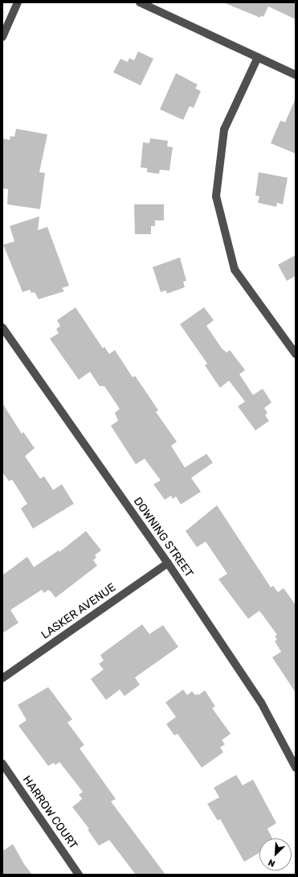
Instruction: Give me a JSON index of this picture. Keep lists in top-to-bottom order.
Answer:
{
  "streets": {
    "street": ["DOWNING STREET", "LASKER AVENUE", "HARROW COURT"]
  },
  "crossings": [
    ["DOWNING STREET", "LASKER AVENUE"]
  ],
  "north": "bottom left"
}
